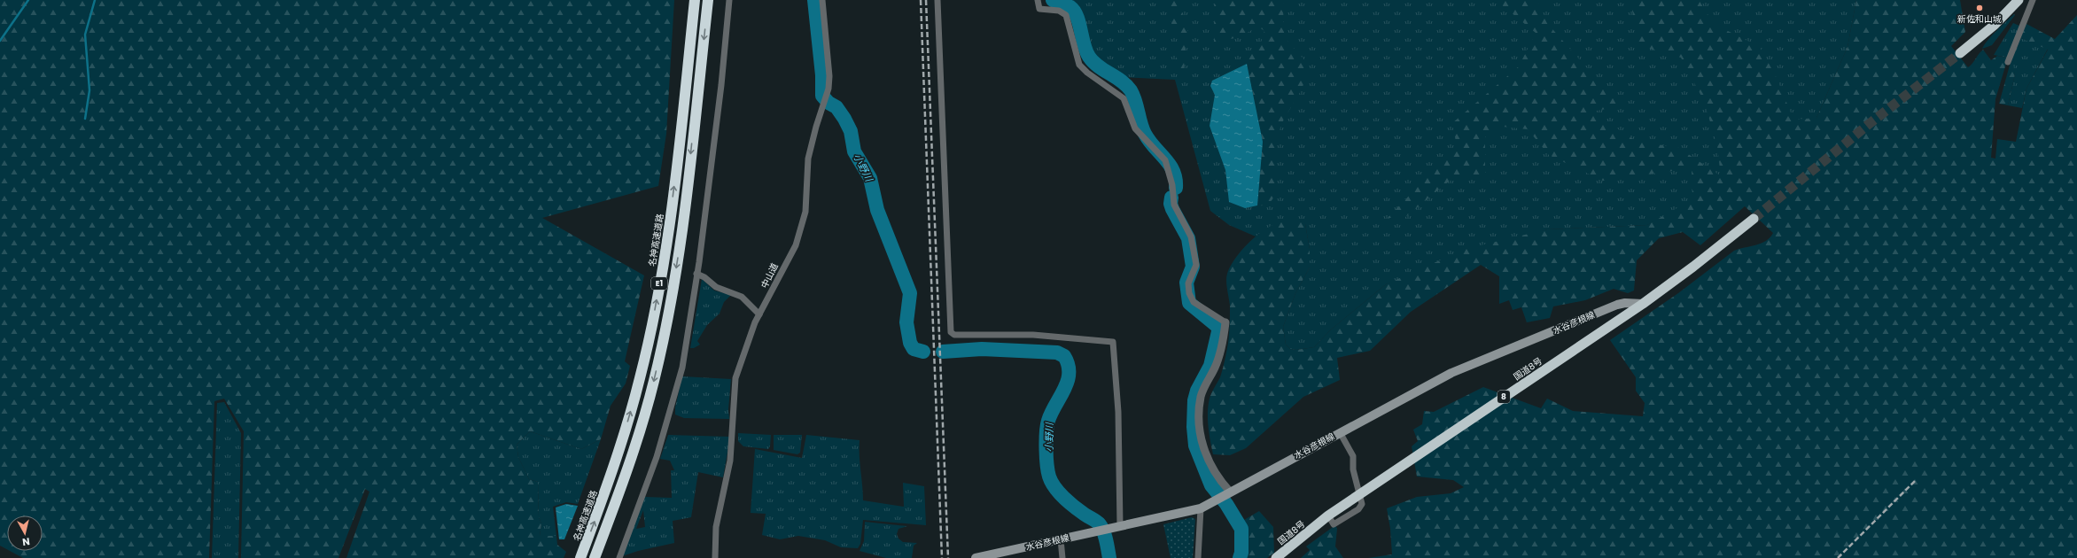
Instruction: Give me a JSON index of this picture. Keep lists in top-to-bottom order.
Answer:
{
  "streets": {
    "highway": [
      "名神高速道路",
      "E1",
      "国道8号",
      "8"
    ],
    "main road": ["水谷彦根線"],
    "street": ["中山道"]
  },
  "crossings": [
    ["水谷彦根線", "国道8号"]
  ],
  "water": ["小野川"],
  "places": ["新佐和山城"],
  "north": "bottom"
}
